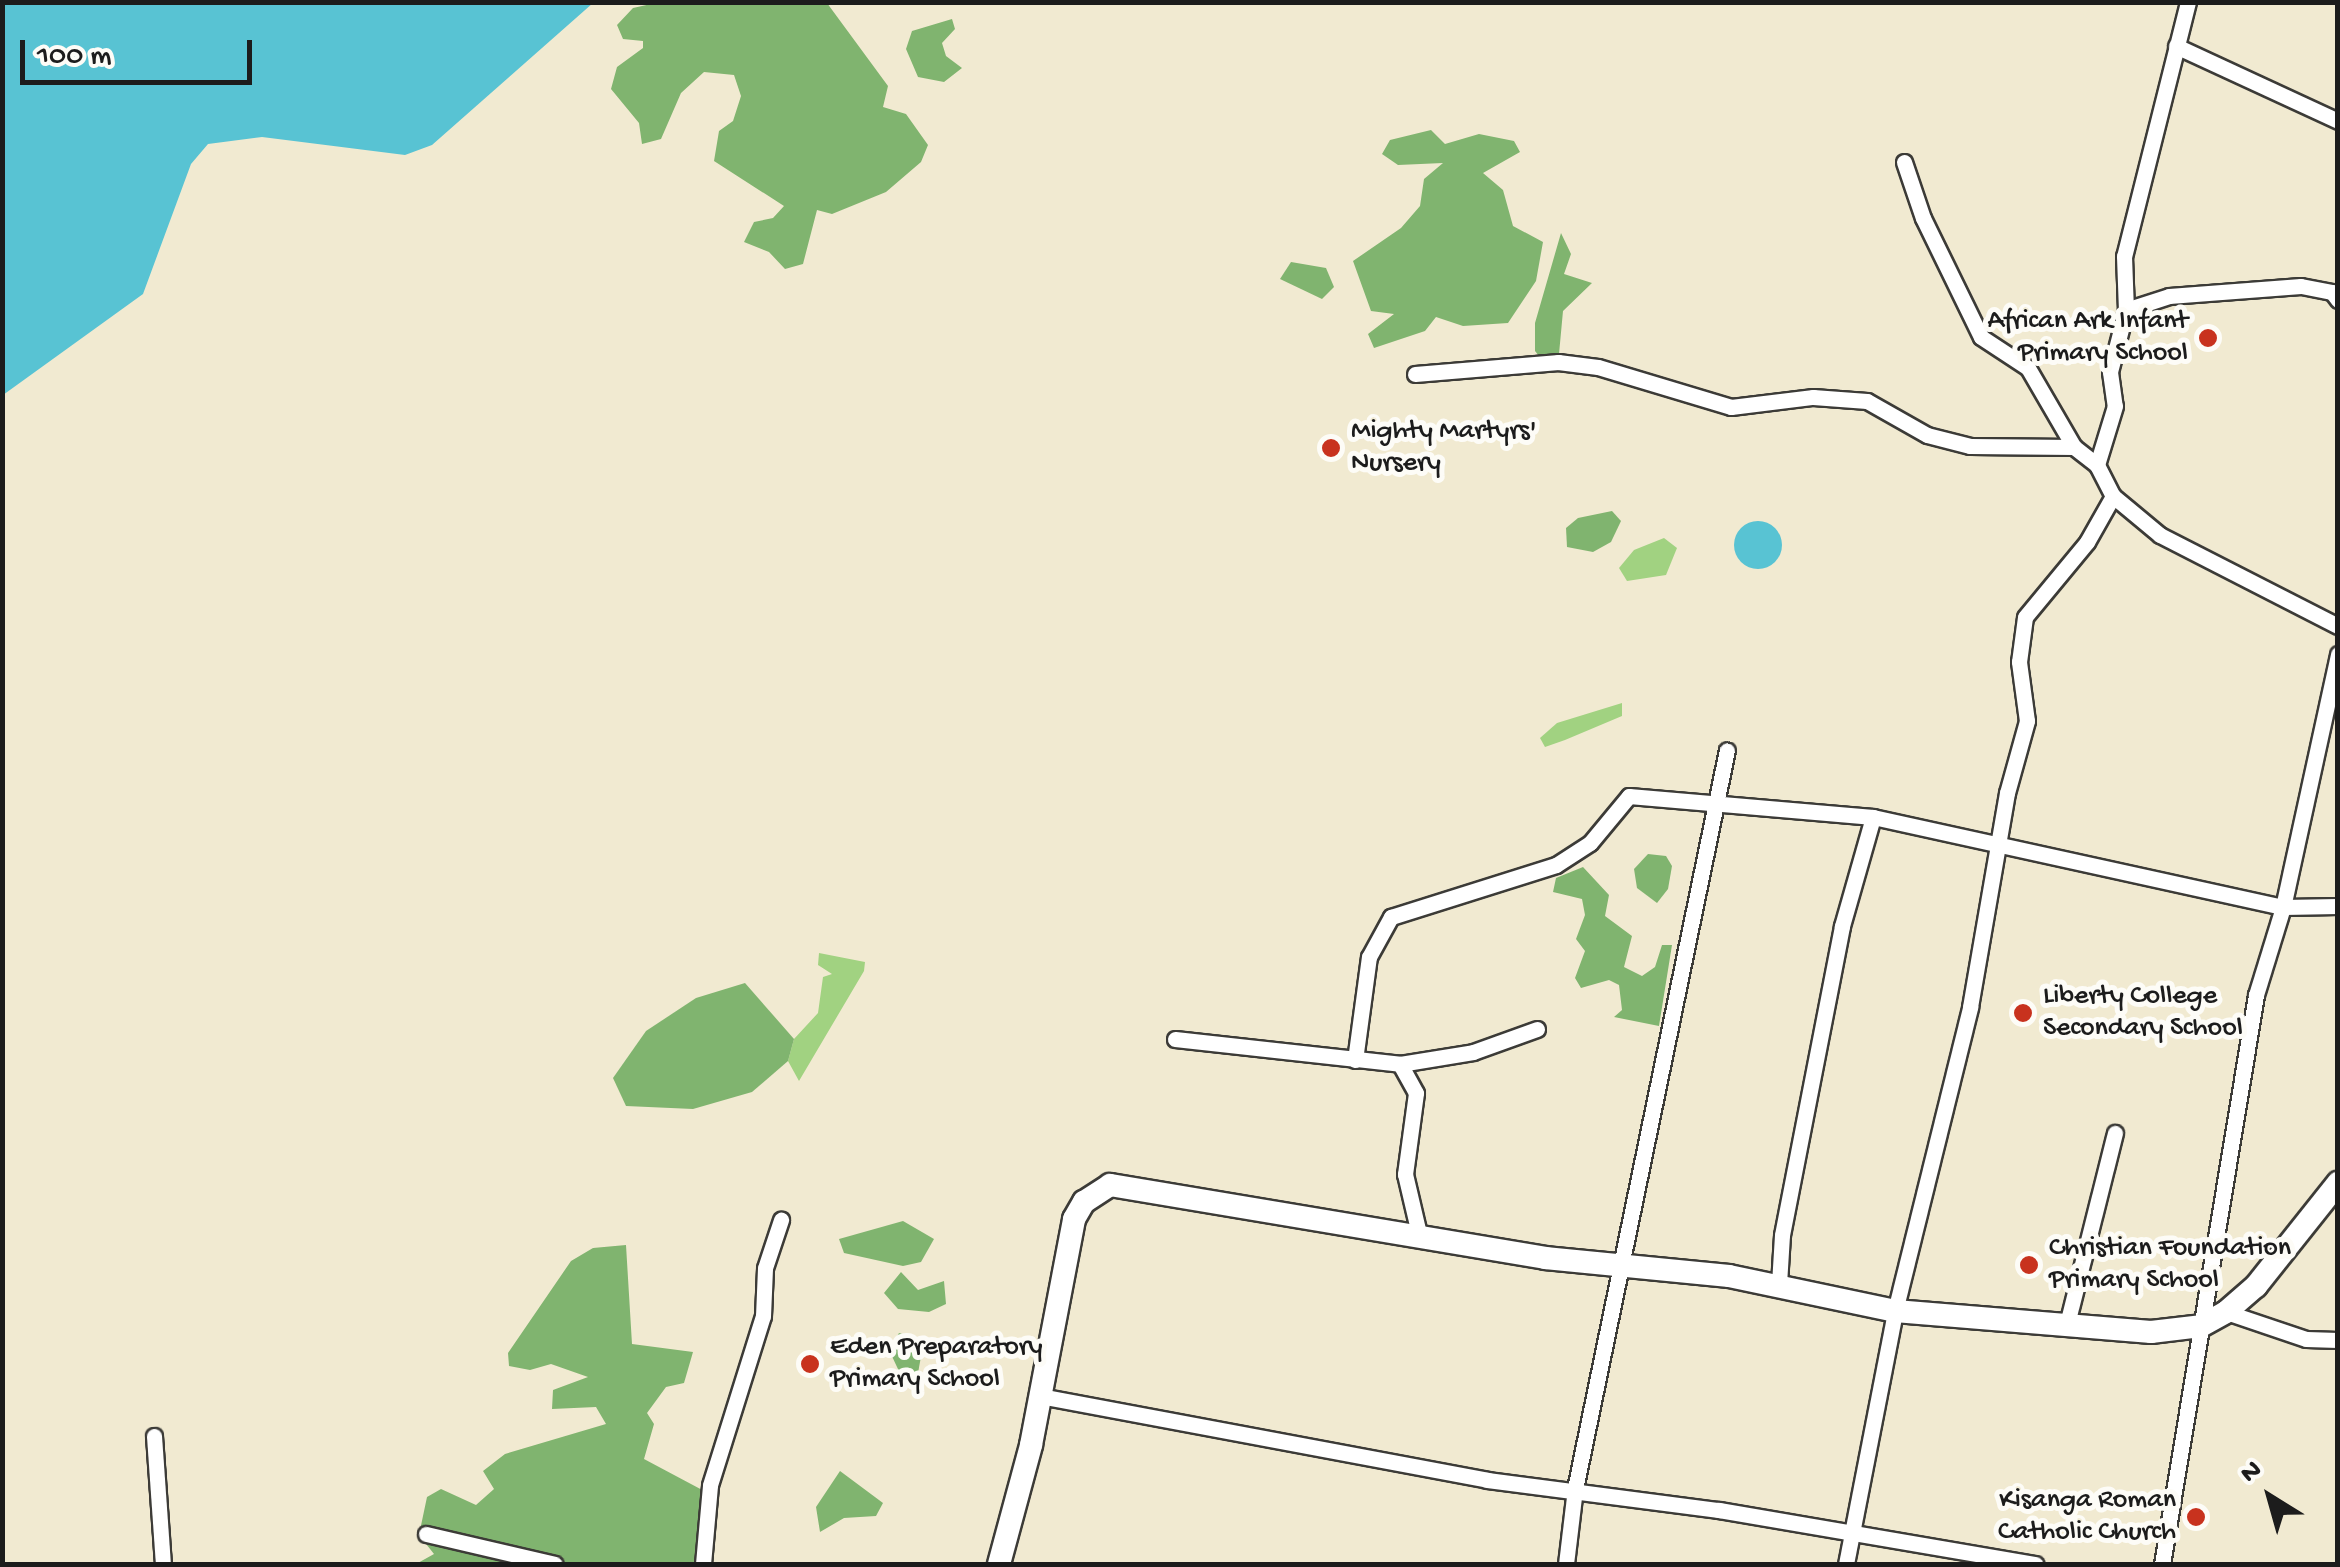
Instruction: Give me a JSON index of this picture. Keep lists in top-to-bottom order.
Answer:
{
  "places": [
    "African Ark Infant Primary School",
    "Mighty Martyrs' Nursery",
    "Liberty College Secondary School",
    "Christian Foundation Primary School",
    "Eden Preparatory Primary School",
    "Kisanga Roman Catholic Church"
  ],
  "scale_bar": "100 m",
  "north": "top left"
}
